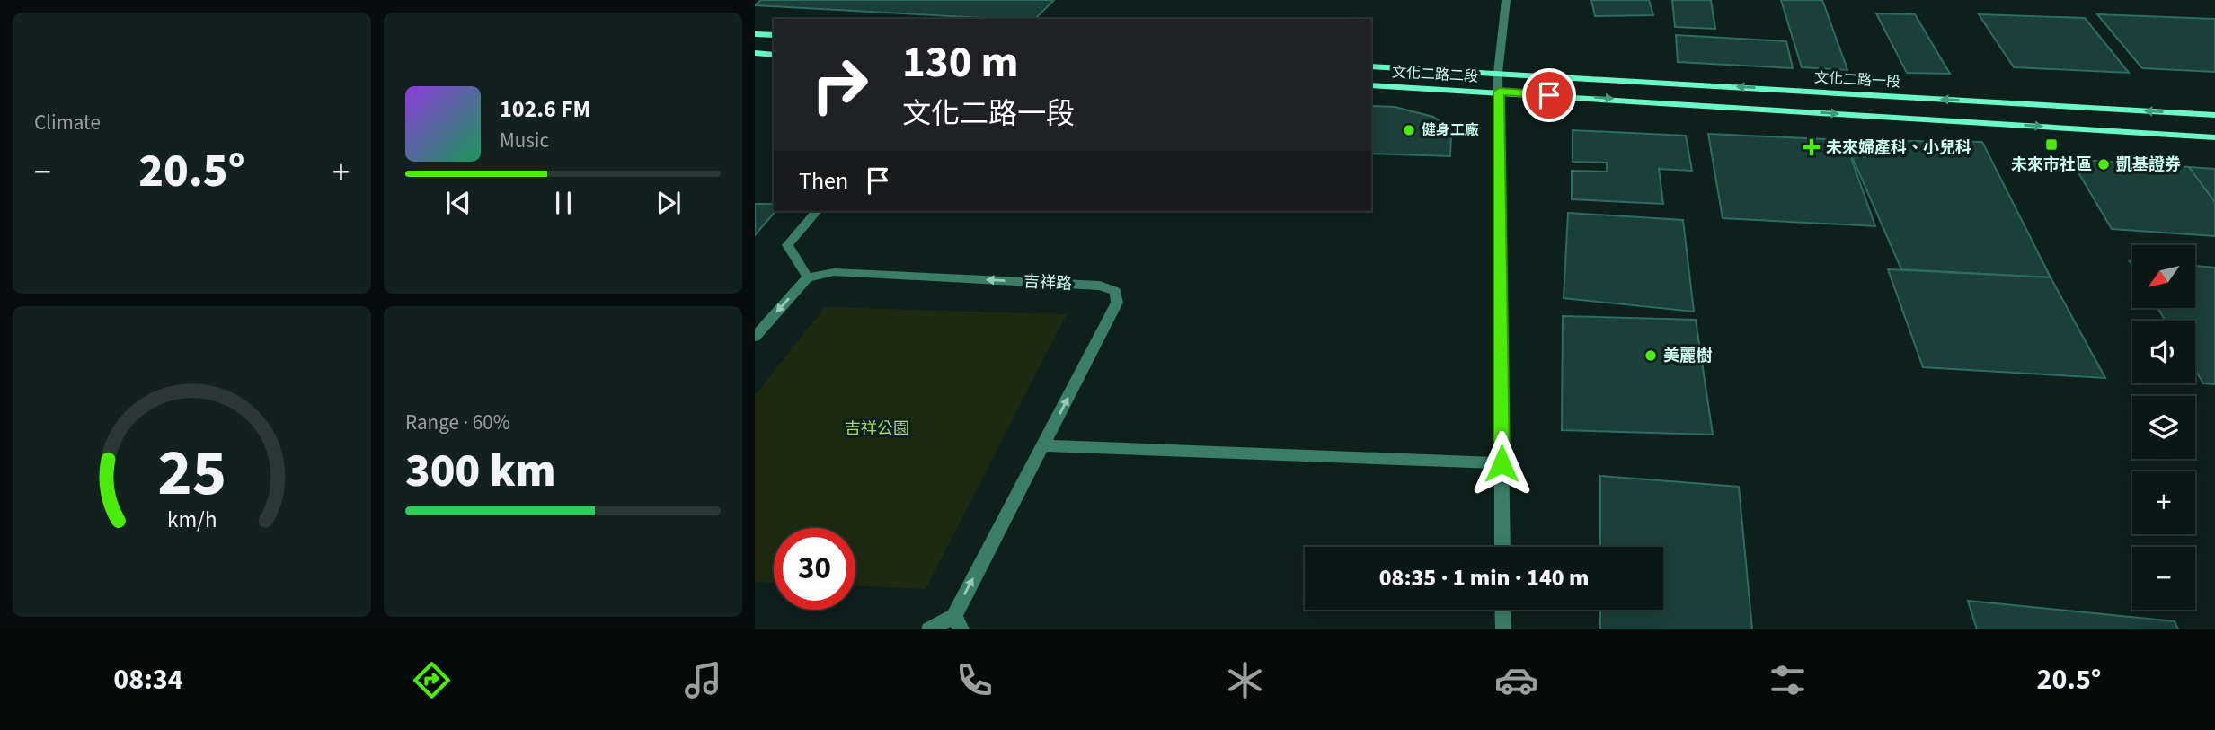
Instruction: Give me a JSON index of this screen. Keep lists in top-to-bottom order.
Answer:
{
  "streets": {
    "street": ["文化二路二段", "文化二路一段", "吉祥路"]
  },
  "crossings": [
    ["文化二路二段", "文化二路一段"]
  ],
  "parks": ["吉祥公園"],
  "places": {
    "other": ["健身工廠", "凱基證券", "美麗樹"],
    "transit": ["未來市社區"],
    "health": ["未來婦產科、小兒科"]
  },
  "north": "bottom left",
  "page": {
    "tile": [
      "Climate",
      ["Range · 60%", "300 km"]
    ],
    "turn": ["130 m", "文化二路一段"],
    "song": ["102.6 FM", "Music"],
    "heat": ["−", "20.5°", "+"],
    "then": "Then",
    "map_buttons": ["+", "−"],
    "limit": "30",
    "trip": "08:35 · 1 min · 140 m",
    "tabs": ["08:34", "20.5°"],
    "gauge": ["25", "km/h"]
  }
}
